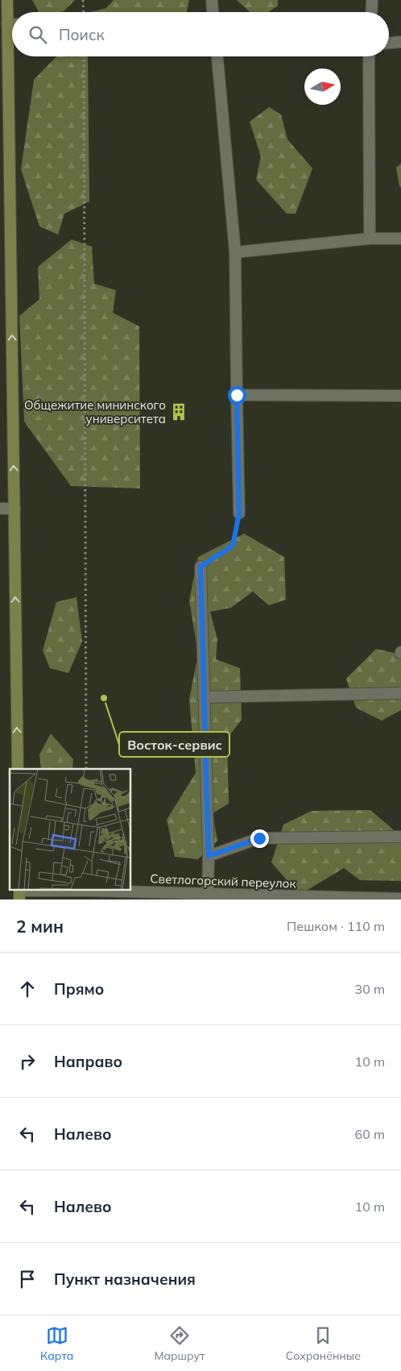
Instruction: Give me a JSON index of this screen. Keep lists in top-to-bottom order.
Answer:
{
  "streets": {
    "street": ["Светлогорский переулок"]
  },
  "places": {
    "building": ["Общежитие мининского университета"],
    "other": ["Восток-сервис"]
  },
  "north": "right",
  "page": {
    "search": "Поиск",
    "heading": ["2 мин", "Пешком · 110 m"],
    "list": [
      ["Прямо", "30 m"],
      ["Направо", "10 m"],
      ["Налево", "60 m"],
      ["Налево", "10 m"],
      "Пункт назначения"
    ],
    "nav": ["Карта", "Маршрут", "Сохранённые"]
  }
}
